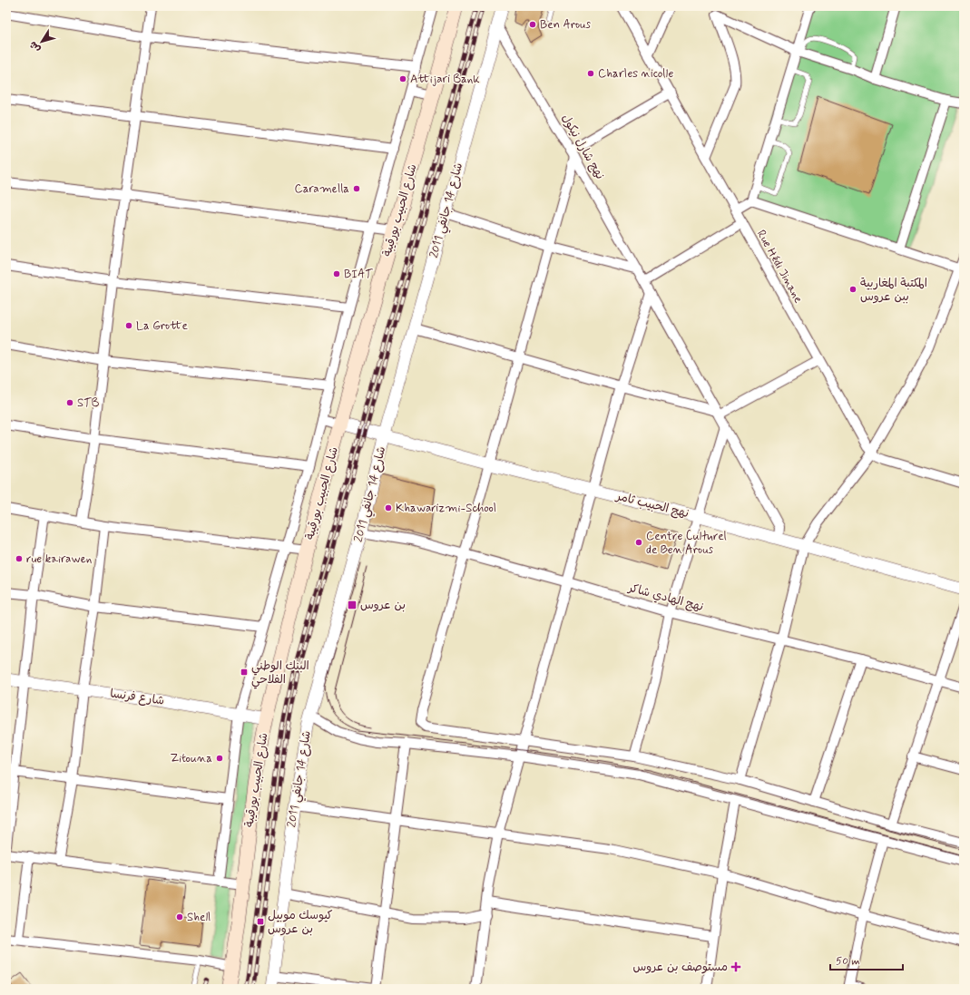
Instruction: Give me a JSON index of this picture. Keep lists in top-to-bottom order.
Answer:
{
  "streets": {
    "main road": ["شارع الحبيب بورقيبة"],
    "street": [
      "نهج شارل نيكول",
      "شارع 14 جانفي 2011",
      "Rue Hédi Jinane",
      "نهج الحبيب ثامر",
      "نهج الهادي شاكر",
      "شارع فرنسا"
    ]
  },
  "crossings": [
    ["نهج شارل نيكول", "شارع 14 جانفي 2011"],
    ["نهج شارل نيكول", "نهج الحبيب ثامر"],
    ["شارع الحبيب بورقيبة", "نهج الحبيب ثامر"],
    ["شارع الحبيب بورقيبة", "شارع فرنسا"],
    ["شارع 14 جانفي 2011", "نهج الحبيب ثامر"],
    ["شارع 14 جانفي 2011", "نهج الهادي شاكر"]
  ],
  "places": {
    "other": [
      "Ben Arous",
      "Charles nicolle",
      "Attijari Bank",
      "Caramella",
      "BIAT",
      "المكتبة المغاربية ببن عروس",
      "La Grotte",
      "STB",
      "Khawarizmi-School",
      "Centre Culturel de Ben Arous",
      "rue kairawen",
      "Zitouna",
      "Shell"
    ],
    "transit": ["بن عروس", "البنك الوطني الفلاحي", "كيوسك موبيل بن عروس"],
    "health": ["مستوصف بن عروس"]
  },
  "scale_bar": "50 m",
  "north": "bottom left"
}
